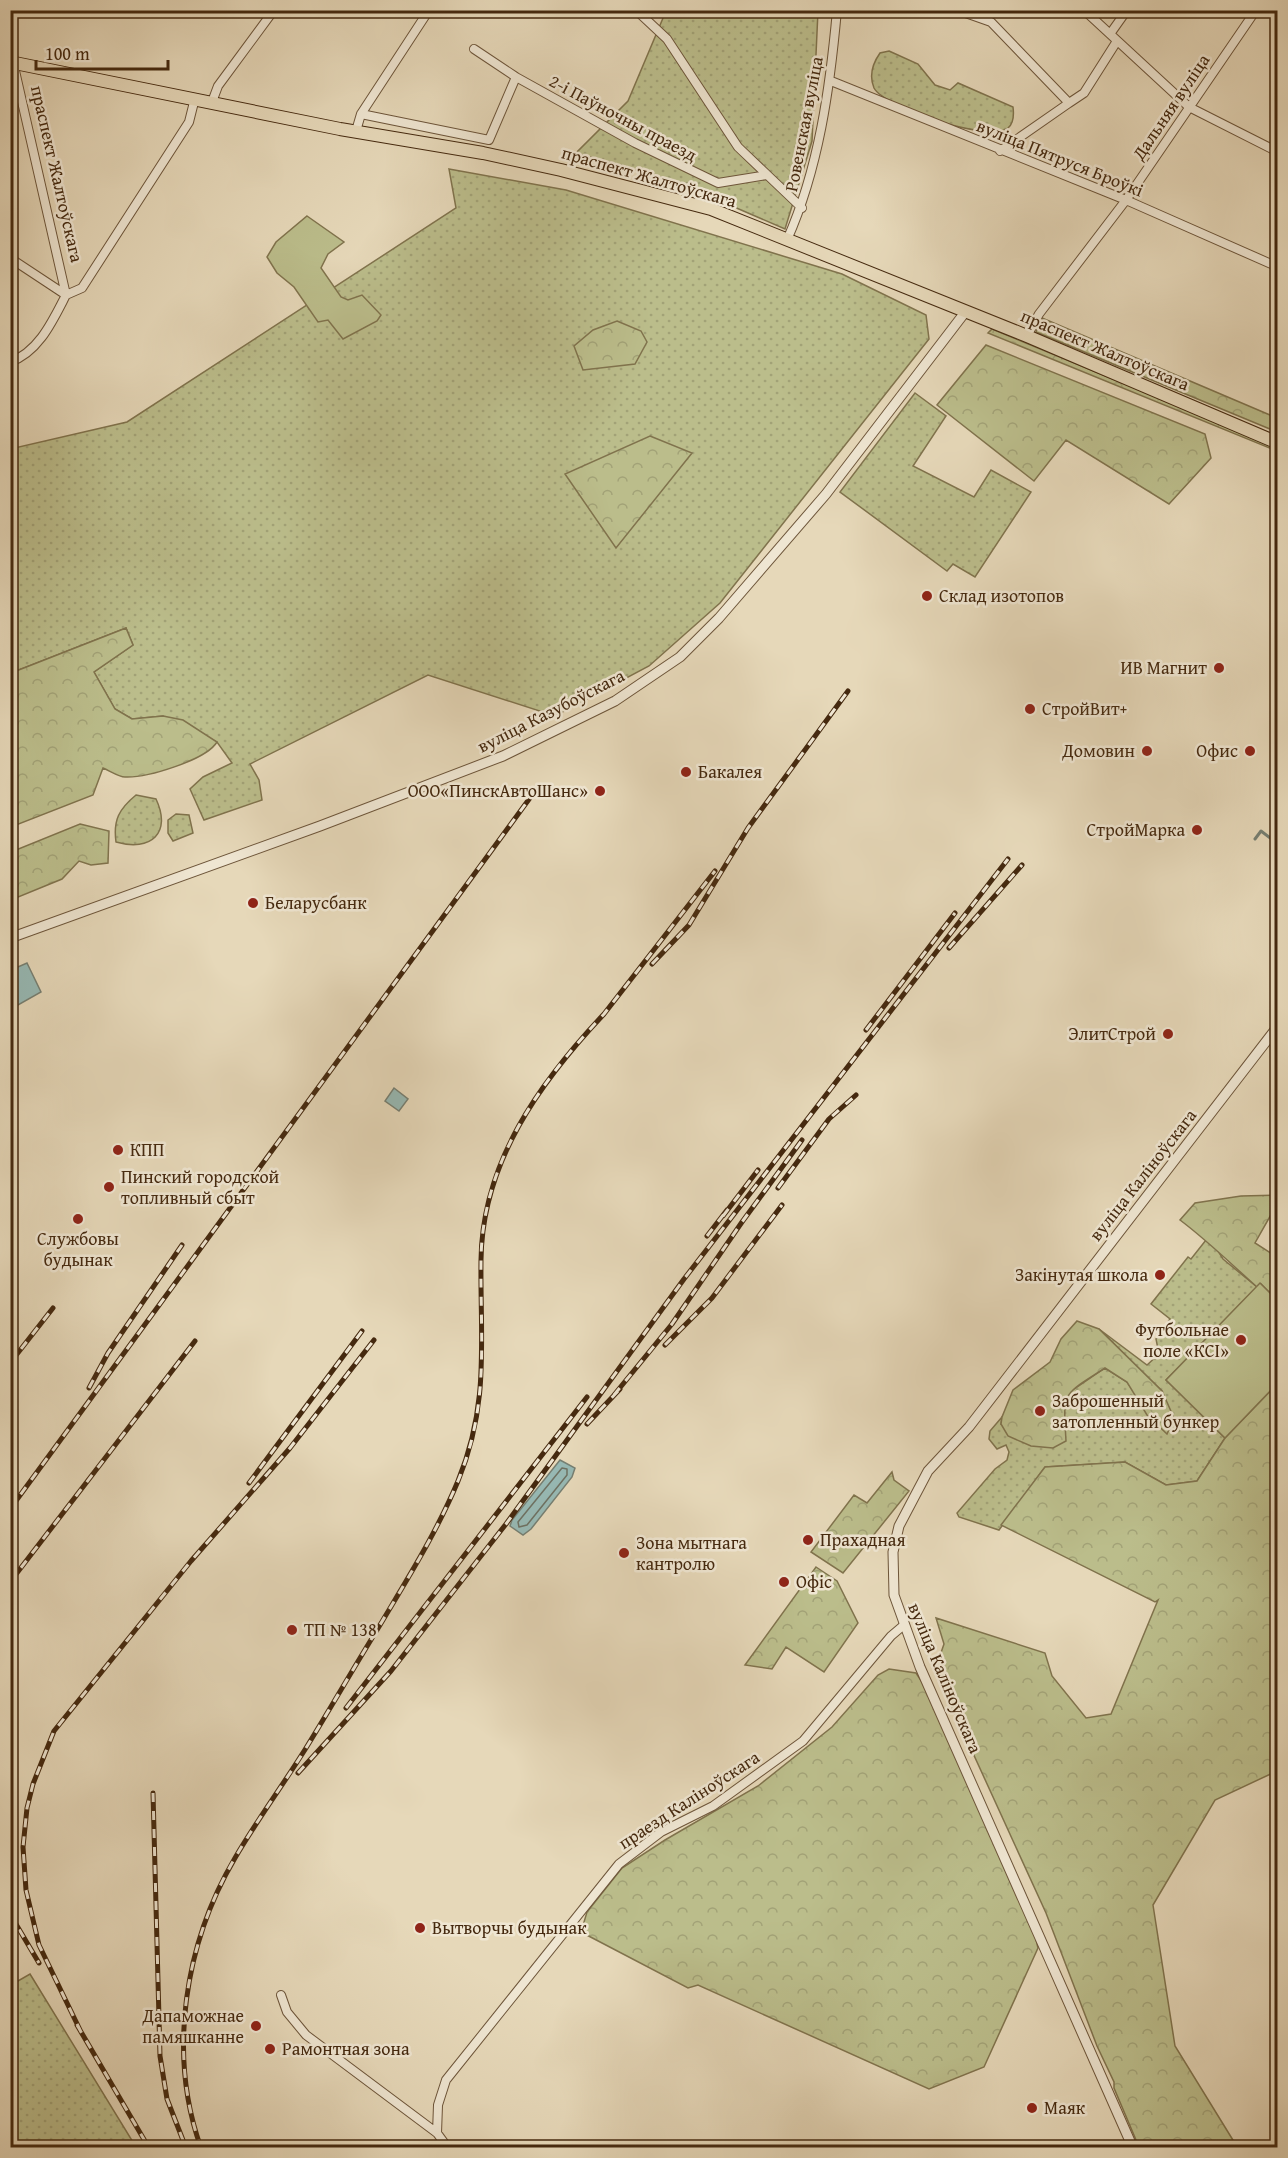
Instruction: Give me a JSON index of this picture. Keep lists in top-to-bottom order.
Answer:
{
  "streets": {
    "main road": ["праспект Жалтоўскага"],
    "street": [
      "Дальняя вуліца",
      "2-і Паўночны праезд",
      "Ровенская вуліца",
      "вуліца Пятруся Броўкі",
      "вуліца Казубоўскага",
      "вуліца Каліноўскага",
      "праезд Каліноўскага"
    ]
  },
  "crossings": [
    ["Дальняя вуліца", "вуліца Пятруся Броўкі"],
    ["Дальняя вуліца", "праспект Жалтоўскага"],
    ["Ровенская вуліца", "вуліца Пятруся Броўкі"],
    ["Ровенская вуліца", "праспект Жалтоўскага"],
    ["праспект Жалтоўскага", "вуліца Казубоўскага"],
    ["вуліца Каліноўскага", "праезд Каліноўскага"]
  ],
  "places": [
    "Склад изотопов",
    "ИВ Магнит",
    "СтройВит+",
    "Домовин",
    "Офис",
    "Бакалея",
    "ООО«ПинскАвтоШанс»",
    "СтройМарка",
    "Беларусбанк",
    "ЭлитСтрой",
    "КПП",
    "Пинский городской топливный сбыт",
    "Службовы будынак",
    "Закінутая школа",
    "Футбольнае поле «КСІ»",
    "Заброшенный затопленный бункер",
    "Прахадная",
    "Зона мытнага кантролю",
    "Офіс",
    "ТП № 138",
    "Вытворчы будынак",
    "Дапаможнае памяшканне",
    "Рамонтная зона",
    "Маяк"
  ],
  "scale_bar": "100 m"
}
